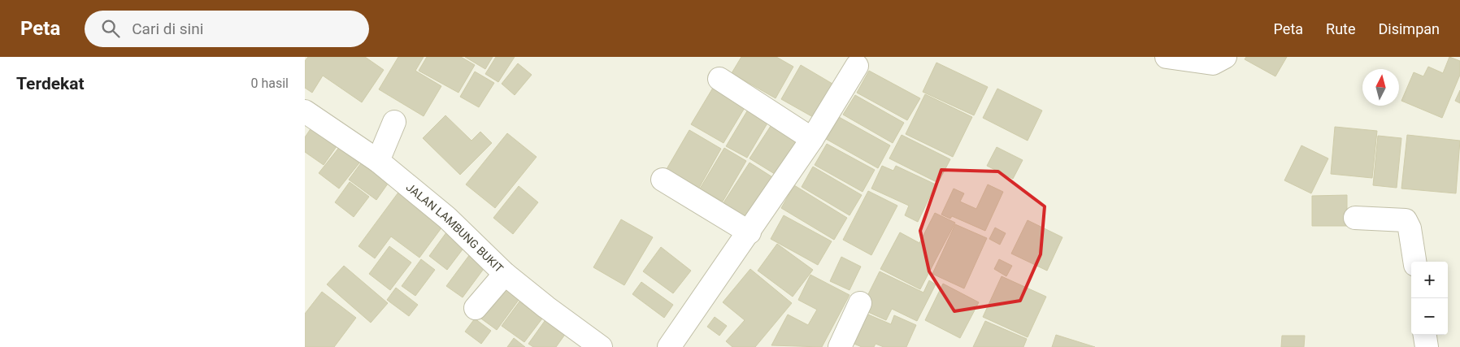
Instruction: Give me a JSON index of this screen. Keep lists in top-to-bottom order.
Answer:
{
  "streets": {
    "street": ["JALAN LAMBUNG BUKIT"]
  },
  "north": "top",
  "page": {
    "header": "Peta",
    "search": "Cari di sini",
    "nav": ["Peta", "Rute", "Disimpan"],
    "heading": ["Terdekat", "0 hasil"],
    "map_buttons": ["+", "−"]
  }
}
